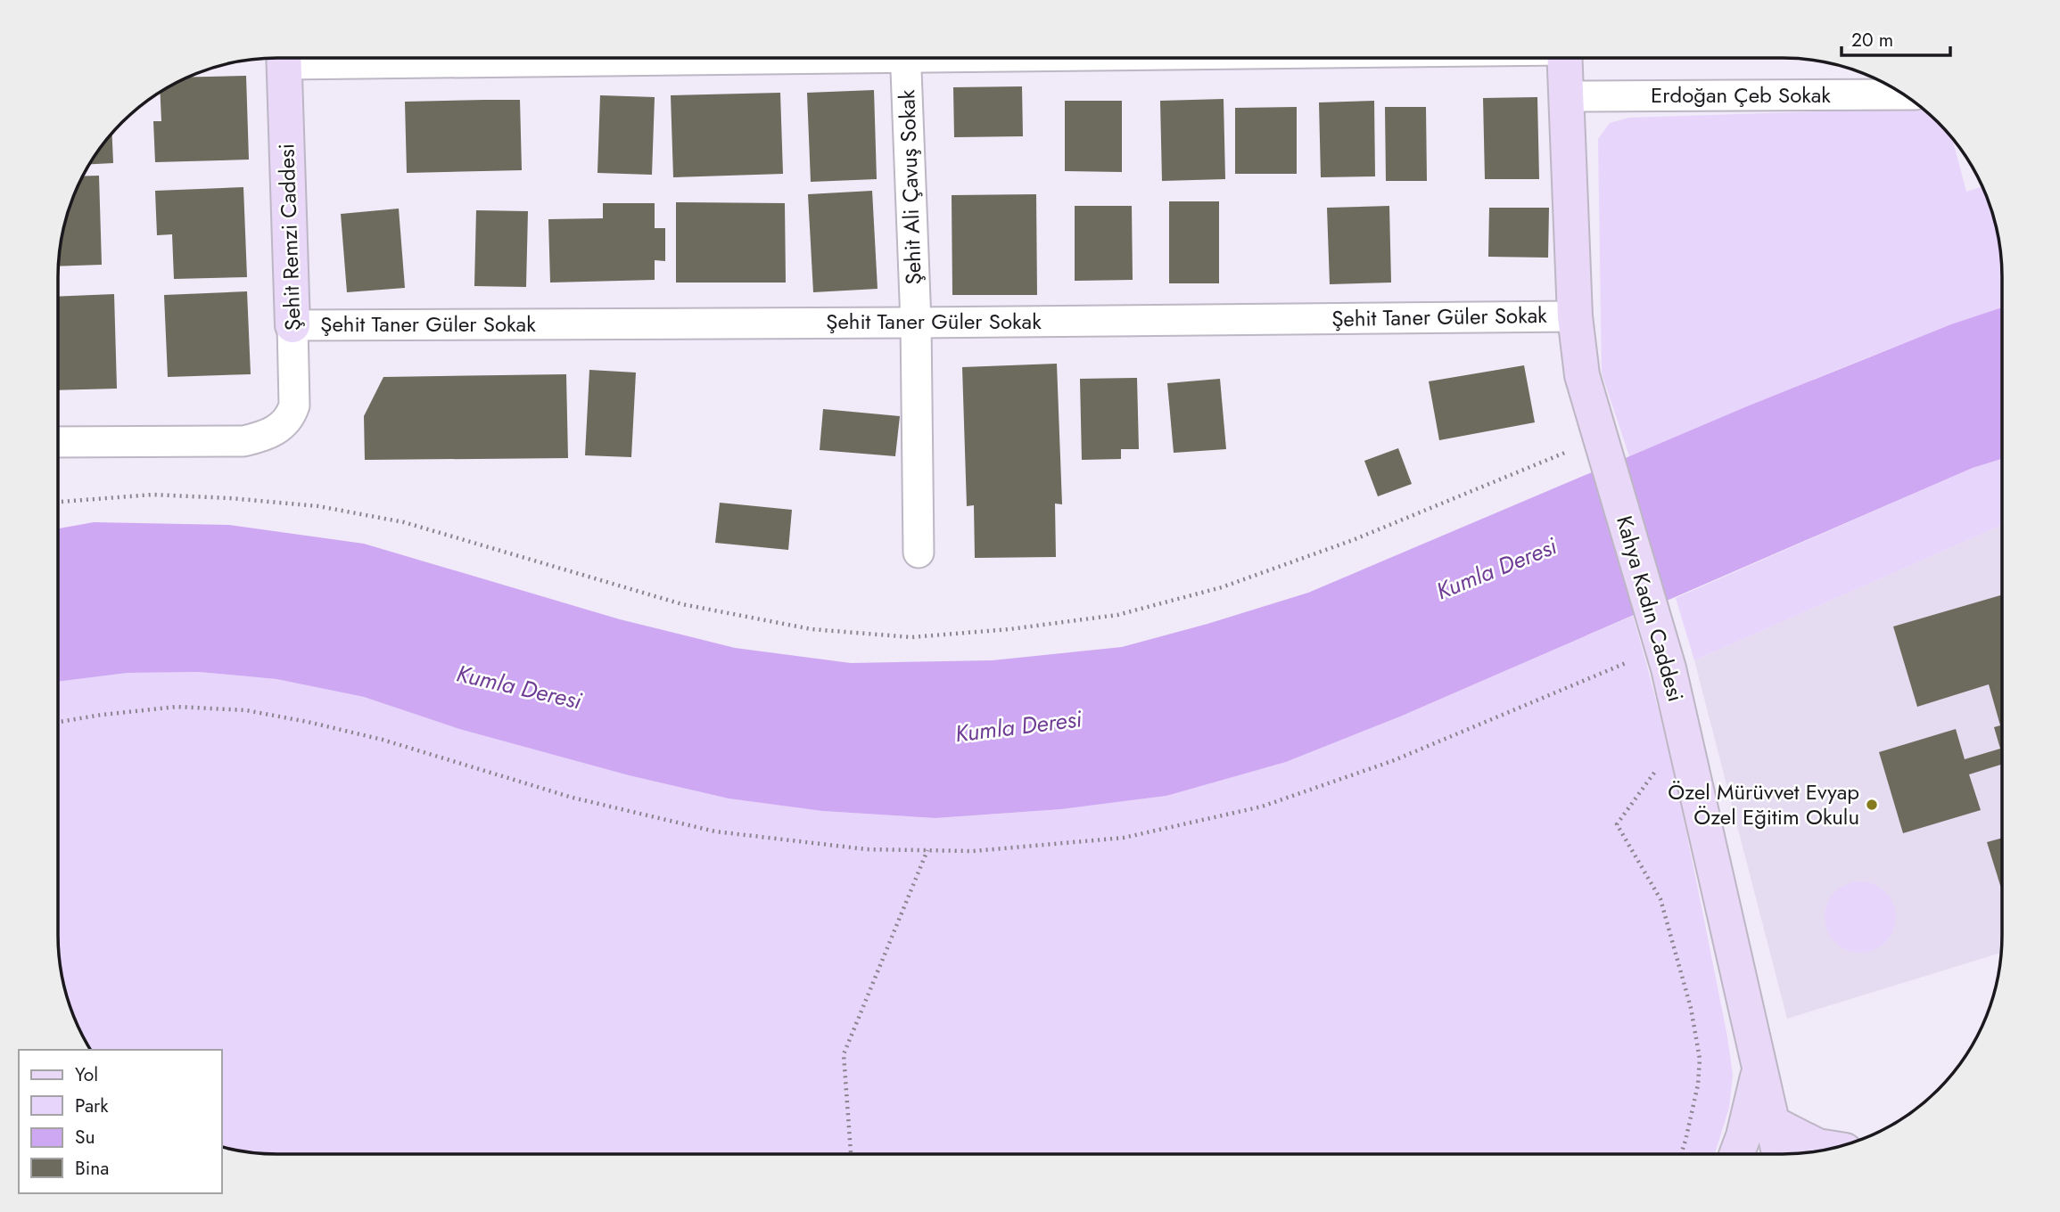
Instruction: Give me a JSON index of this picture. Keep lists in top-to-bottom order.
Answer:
{
  "streets": {
    "street": [
      "Erdoğan Çeb Sokak",
      "Şehit Ali Çavuş Sokak",
      "Şehit Remzi Caddesi",
      "Şehit Taner Güler Sokak",
      "Kahya Kadın Caddesi"
    ]
  },
  "crossings": [
    ["Erdoğan Çeb Sokak", "Kahya Kadın Caddesi"],
    ["Şehit Ali Çavuş Sokak", "Şehit Taner Güler Sokak"],
    ["Şehit Remzi Caddesi", "Şehit Taner Güler Sokak"],
    ["Şehit Taner Güler Sokak", "Kahya Kadın Caddesi"]
  ],
  "water": ["Kumla Deresi"],
  "places": ["Özel Mürüvvet Evyap Özel Eğitim Okulu"],
  "legend": [
    "Yol",
    "Park",
    "Su",
    "Bina"
  ],
  "scale_bar": "20 m"
}
